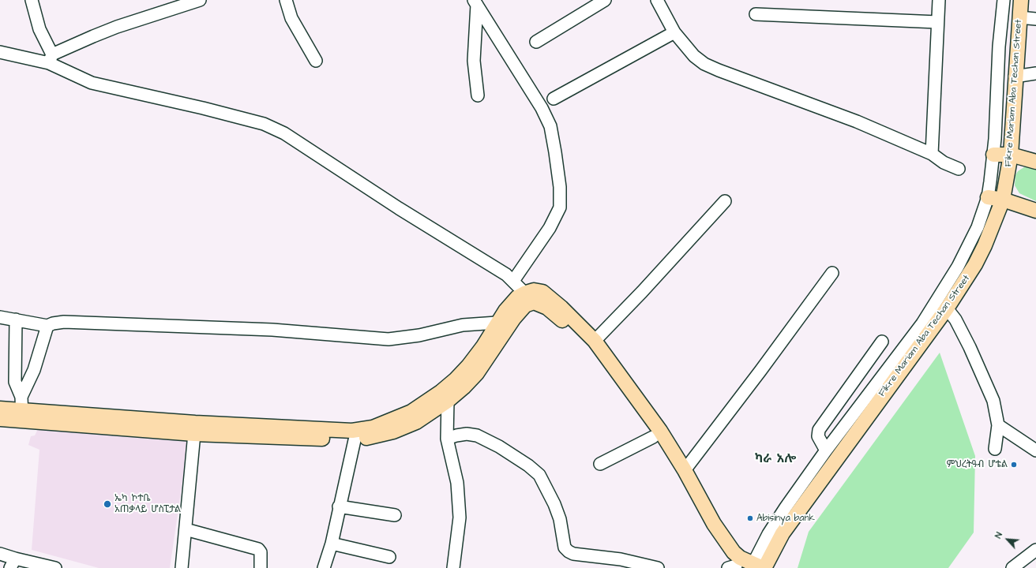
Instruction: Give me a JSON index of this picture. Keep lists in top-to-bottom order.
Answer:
{
  "streets": {
    "main road": ["Fikre Mariam Aba Techan Street"]
  },
  "districts": ["ካራ አሎ"],
  "places": ["ምህረትዓብ ሆቴል", "ኤካ ኮተቤ አጠቃላይ ሆስፒታል", "Abisinya bank"],
  "north": "top left"
}
